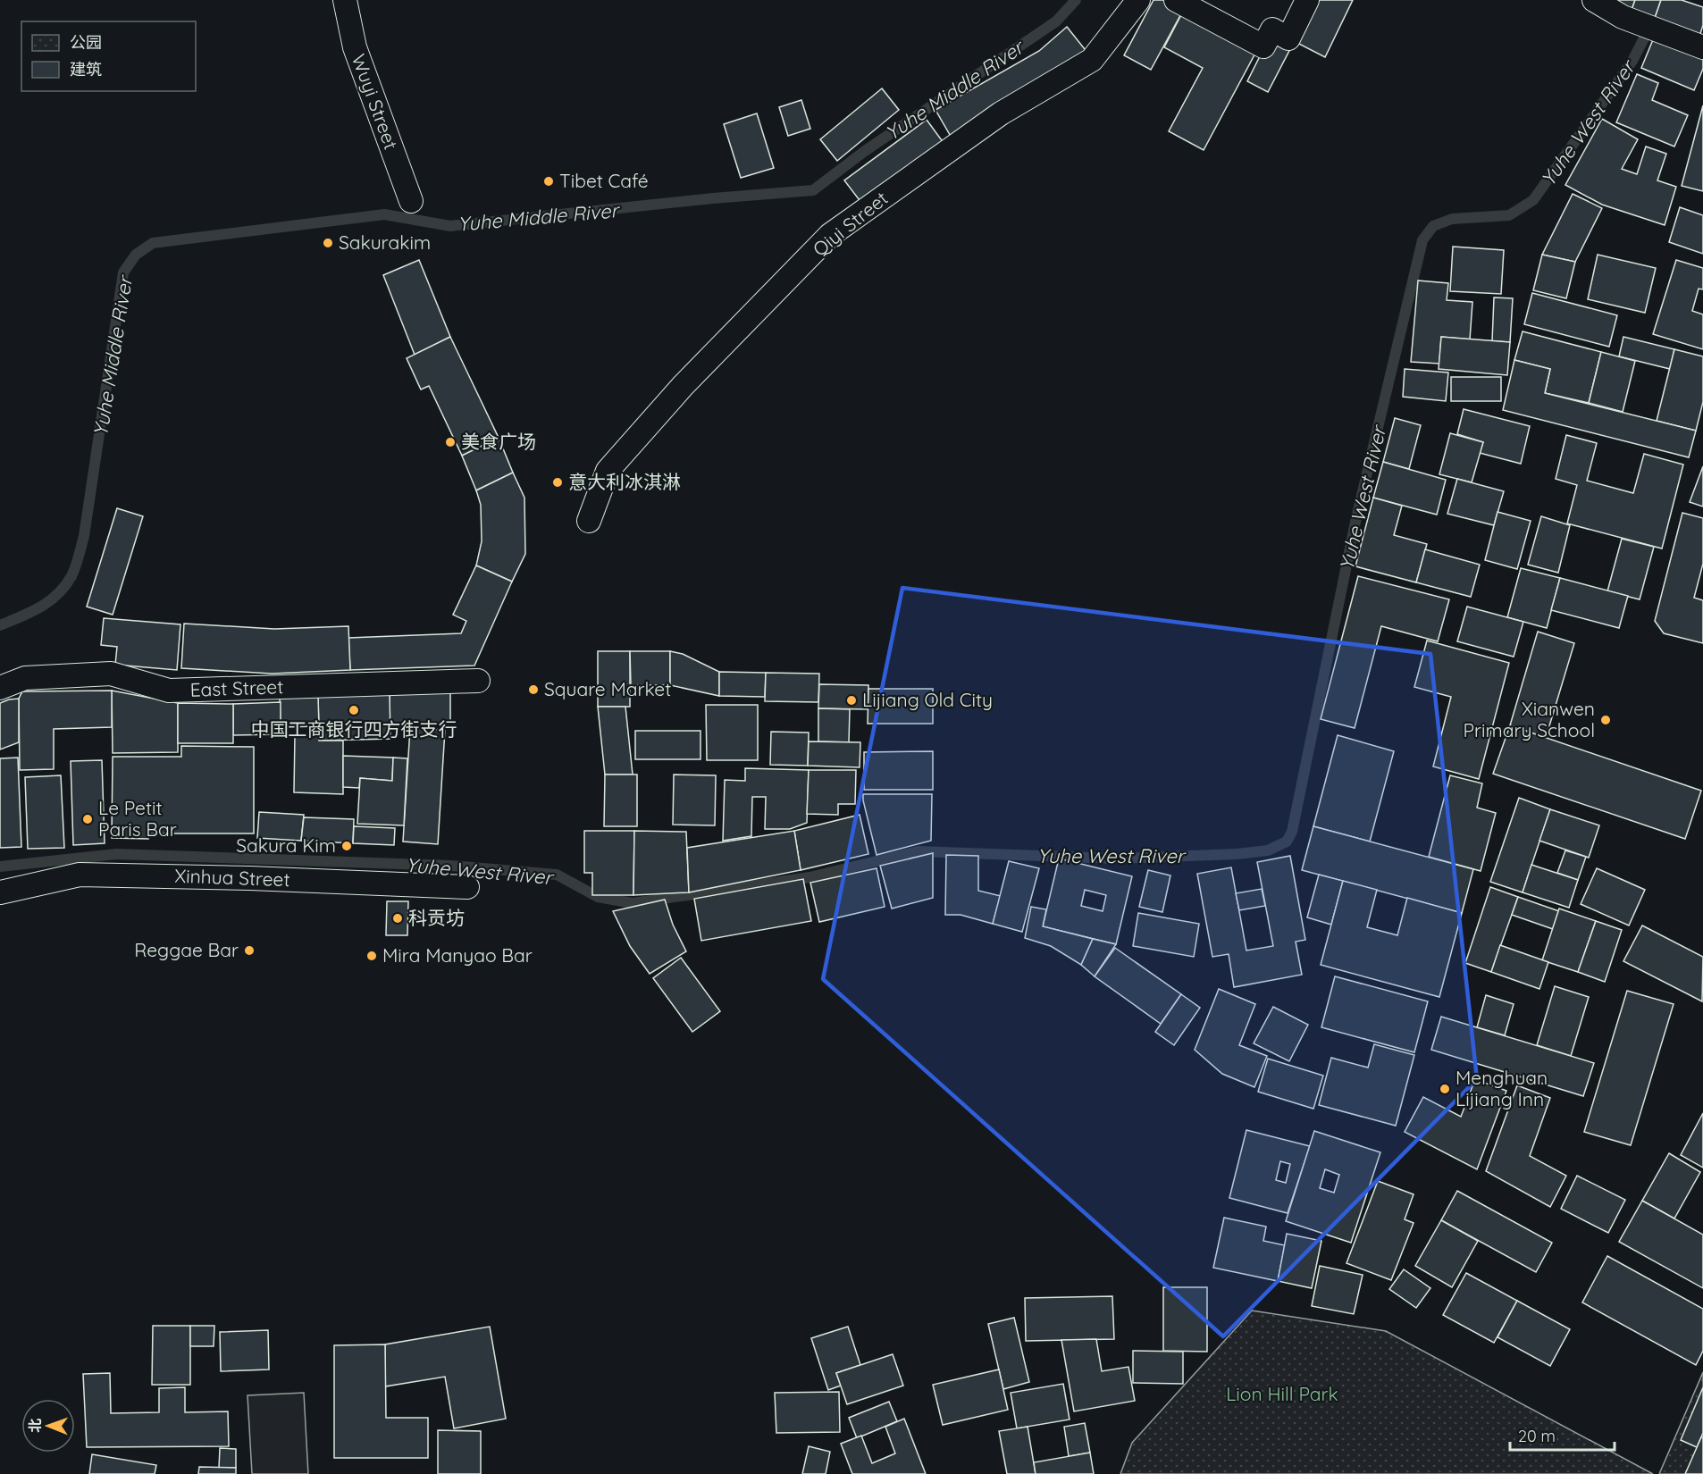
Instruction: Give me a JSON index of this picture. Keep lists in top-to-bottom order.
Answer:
{
  "streets": {
    "street": [
      "Wuyi Street",
      "Qiyi Street",
      "East Street",
      "Xinhua Street"
    ]
  },
  "water": ["Yuhe Middle River", "Yuhe West River"],
  "parks": ["Lion Hill Park"],
  "places": [
    "Tibet Café",
    "Sakurakim",
    "美食广场",
    "意大利冰淇淋",
    "Square Market",
    "Lijiang Old City",
    "中国工商银行四方街支行",
    "Xianwen Primary School",
    "Le Petit Paris Bar",
    "Sakura Kim",
    "科贡坊",
    "Reggae Bar",
    "Mira Manyao Bar",
    "Menghuan Lijiang Inn"
  ],
  "legend": ["公园", "建筑"],
  "scale_bar": "20 m",
  "north": "left"
}
